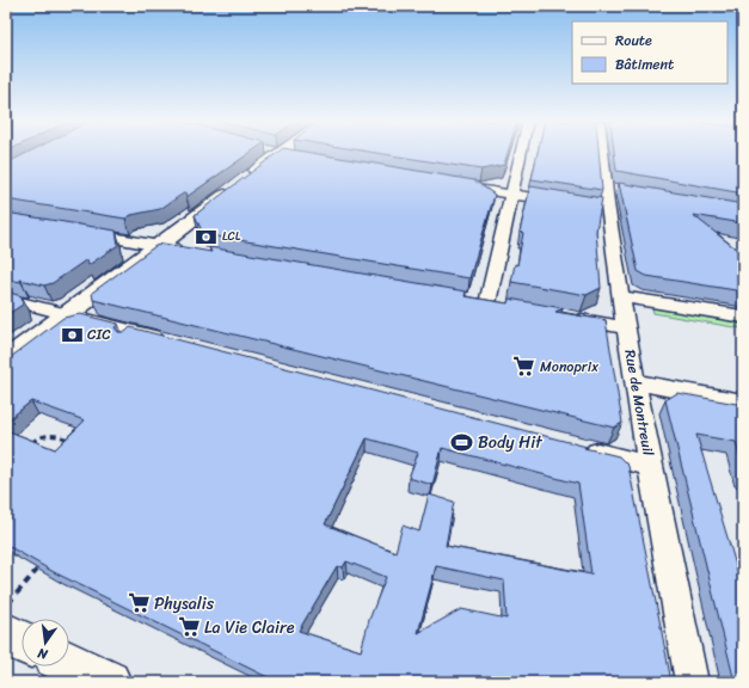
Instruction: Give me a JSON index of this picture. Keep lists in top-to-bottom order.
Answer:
{
  "streets": {
    "street": ["Rue de Montreuil"]
  },
  "places": {
    "bank": ["LCL", "CIC"],
    "supermarket": ["Monoprix", "Physalis", "La Vie Claire"],
    "sports": ["Body Hit"]
  },
  "legend": ["Route", "Bâtiment"],
  "north": "bottom"
}
